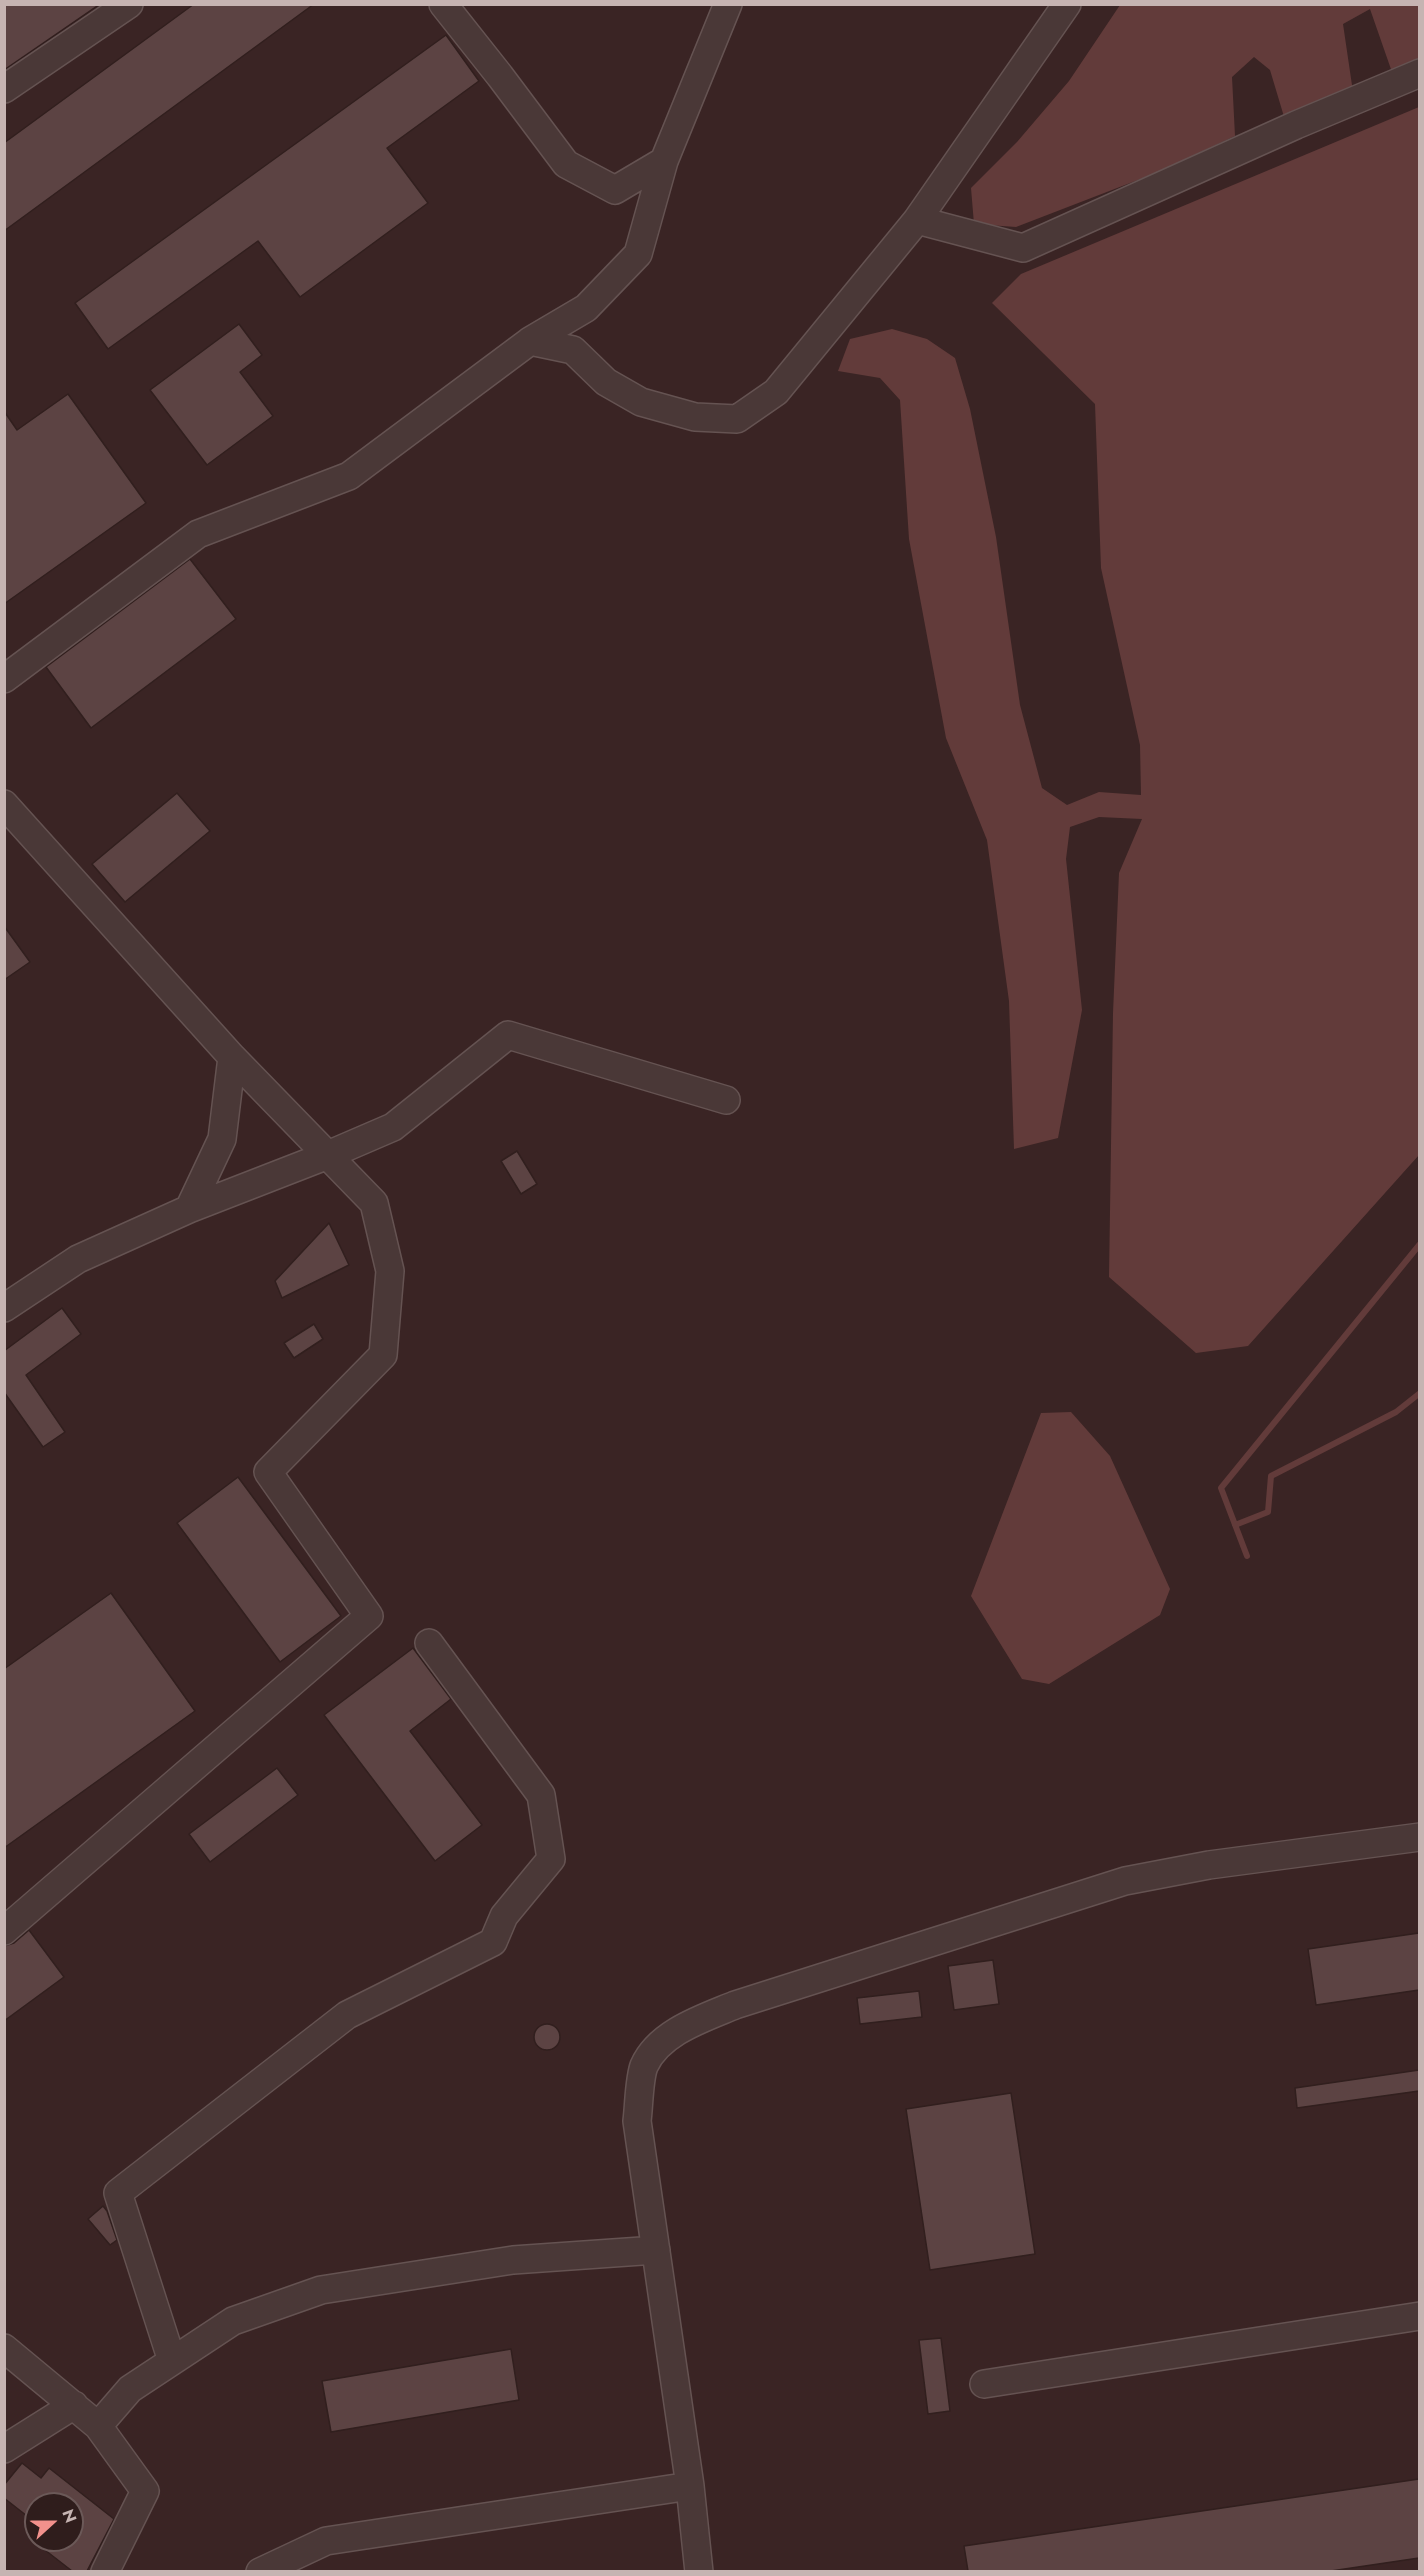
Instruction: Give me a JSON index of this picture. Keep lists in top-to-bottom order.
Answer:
{
  "north": "right"
}
